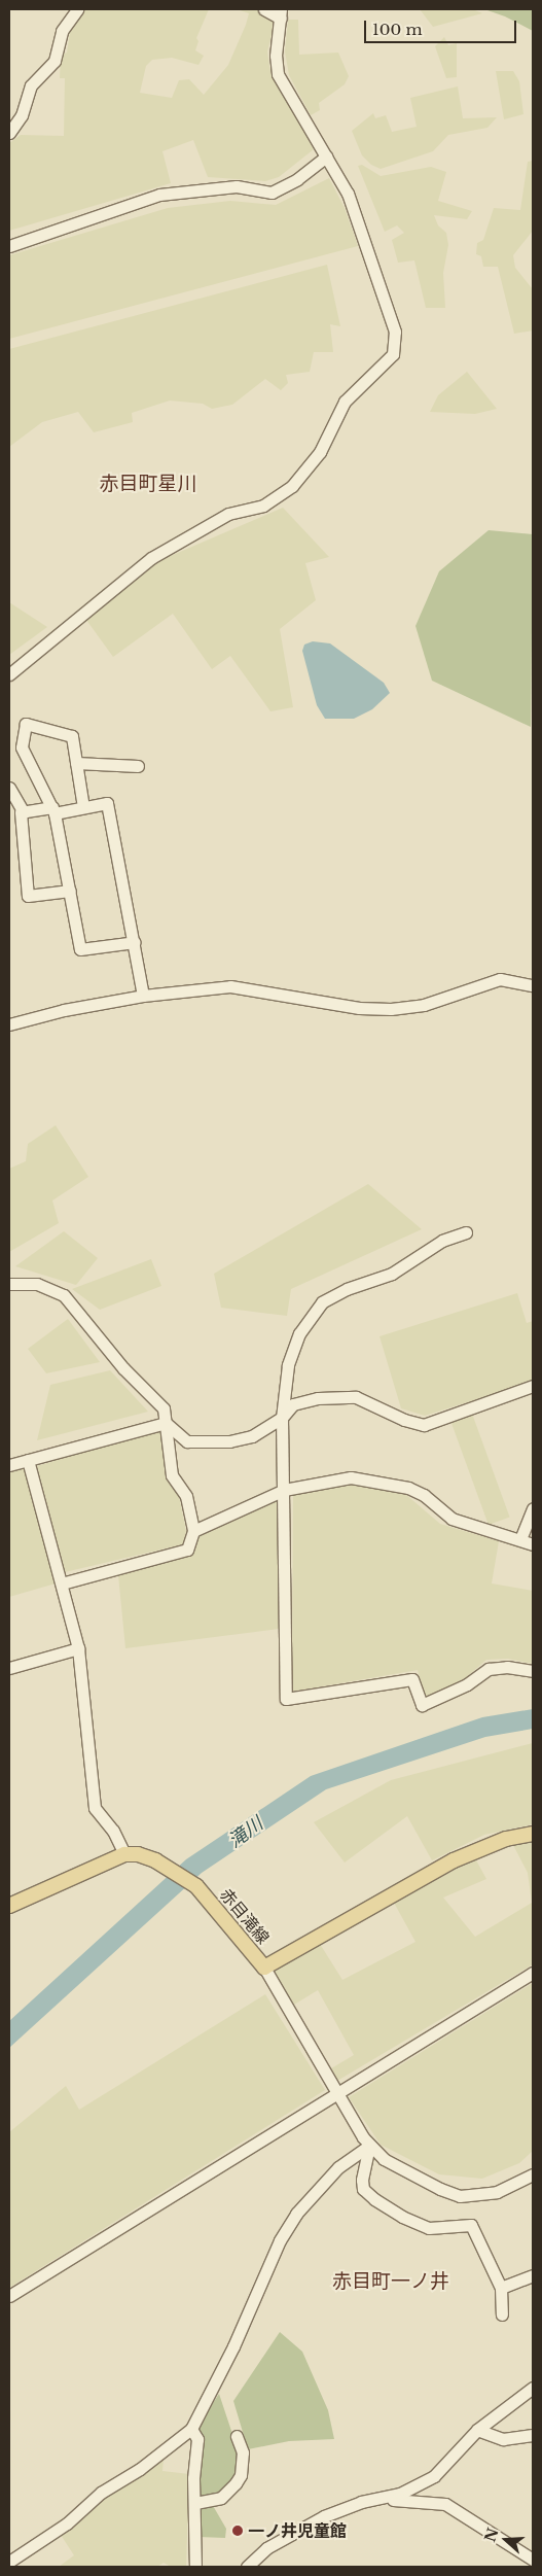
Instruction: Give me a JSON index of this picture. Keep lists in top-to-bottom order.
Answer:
{
  "streets": {
    "main road": ["赤目滝線"]
  },
  "districts": ["赤目町星川", "赤目町一ノ井"],
  "water": ["滝川"],
  "places": ["一ノ井児童館"],
  "scale_bar": "100 m",
  "north": "left"
}
